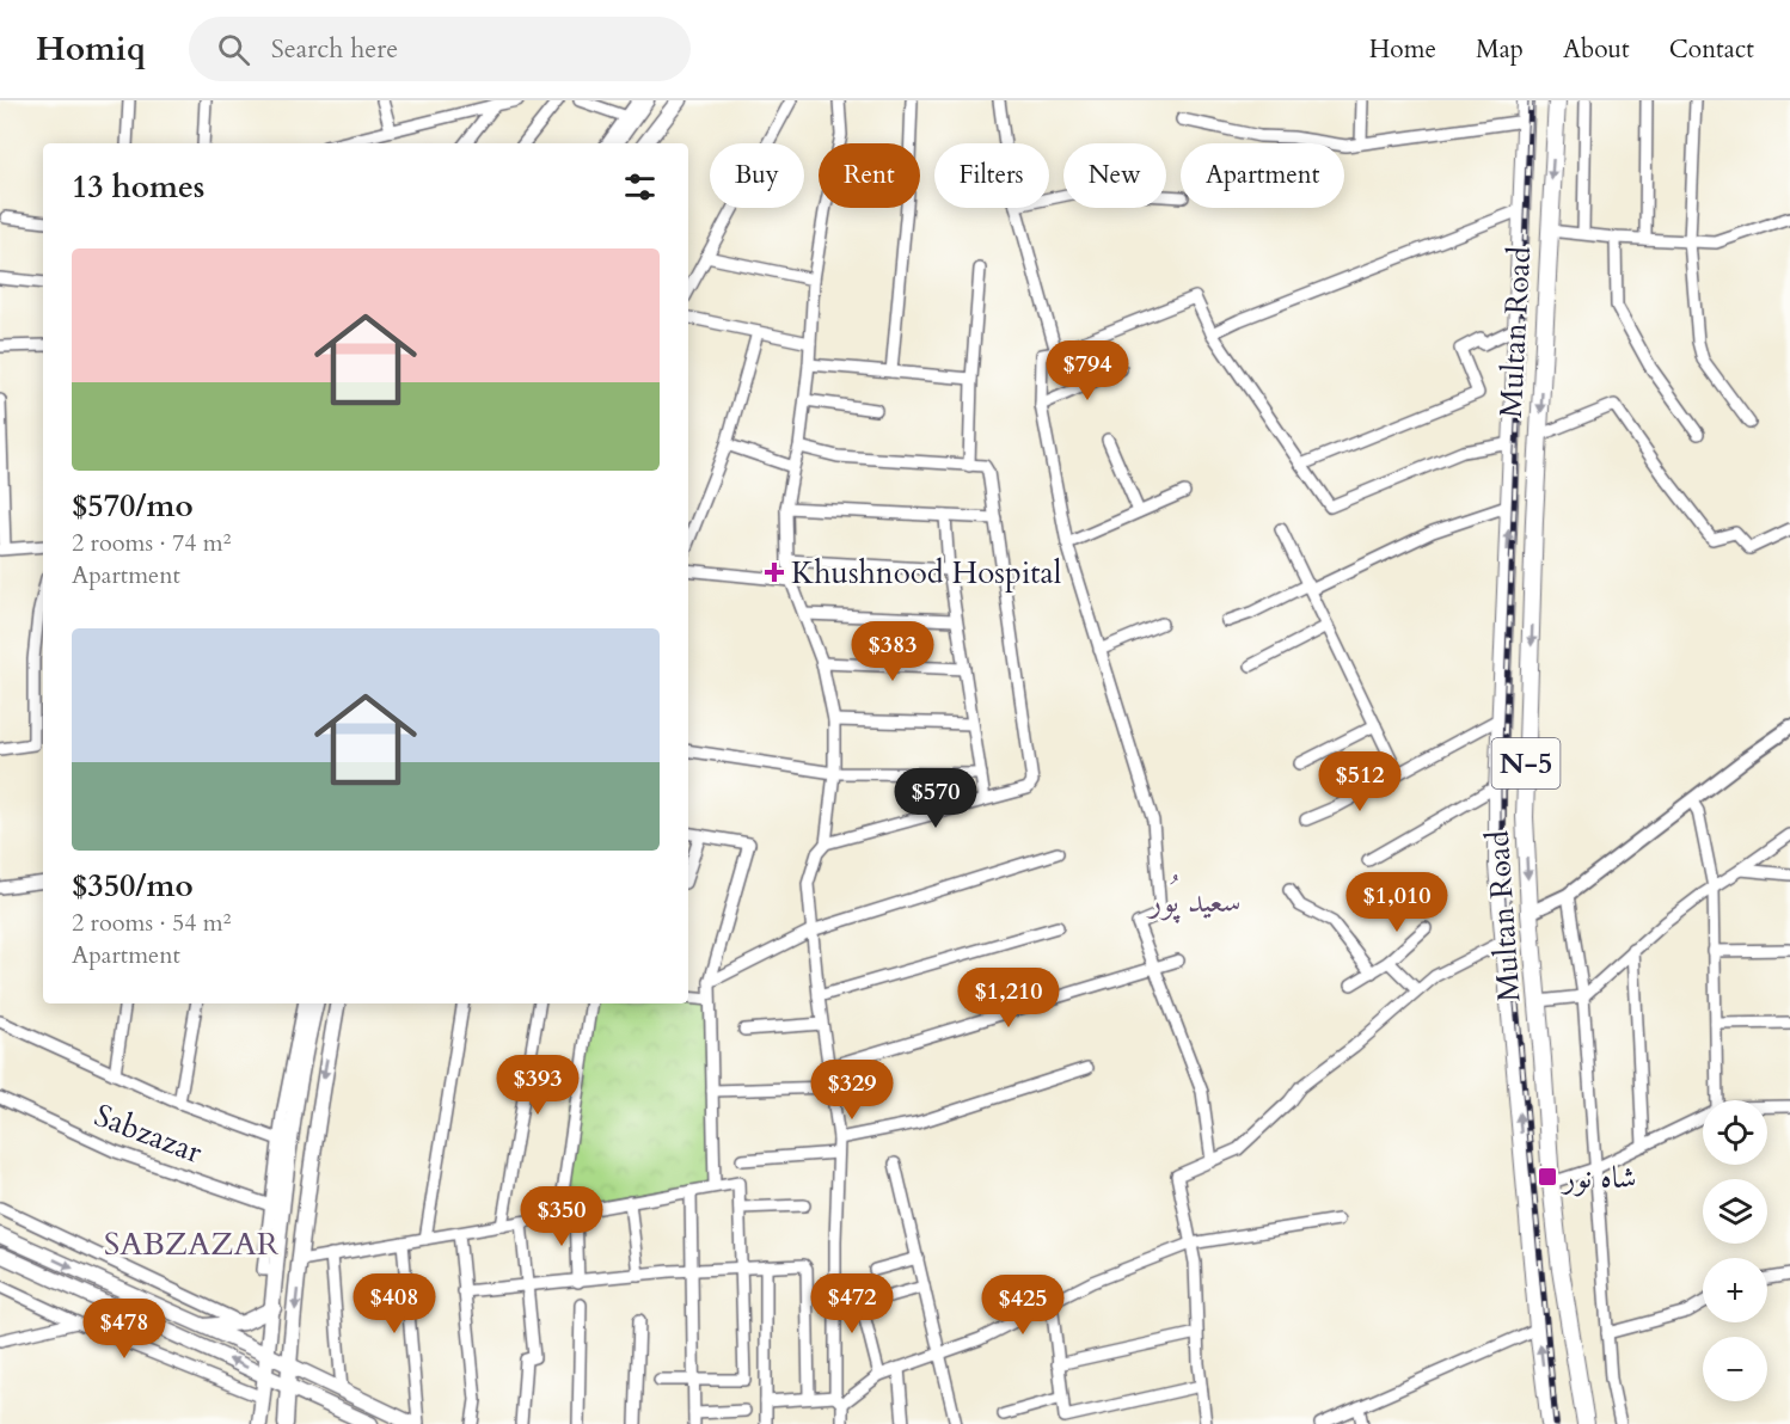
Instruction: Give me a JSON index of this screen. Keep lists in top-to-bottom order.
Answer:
{
  "streets": {
    "main road": ["Multan Road", "N-5"],
    "street": ["Sabzazar"]
  },
  "districts": ["سعید پُور", "SABZAZAR"],
  "places": {
    "health": ["Khushnood Hospital"],
    "transit": ["شاہ نور"]
  },
  "page": {
    "header": "Homiq",
    "search": "Search here",
    "nav": [
      "Home",
      "Map",
      "About",
      "Contact"
    ],
    "chip": [
      "Buy",
      "Rent",
      "Filters",
      "New",
      "Apartment"
    ],
    "heading": "13 homes",
    "list": [
      {
        "name": "$570/mo",
        "note": "2 rooms · 74 m² · Apartment"
      },
      {
        "name": "$350/mo",
        "note": "2 rooms · 54 m² · Apartment"
      }
    ],
    "price": [
      "$794",
      "$383",
      "$512",
      "$570",
      "$1,010",
      "$1,210",
      "$393",
      "$329",
      "$350",
      "$408",
      "$472",
      "$425",
      "$478"
    ],
    "map_buttons": ["+", "−"]
  }
}
